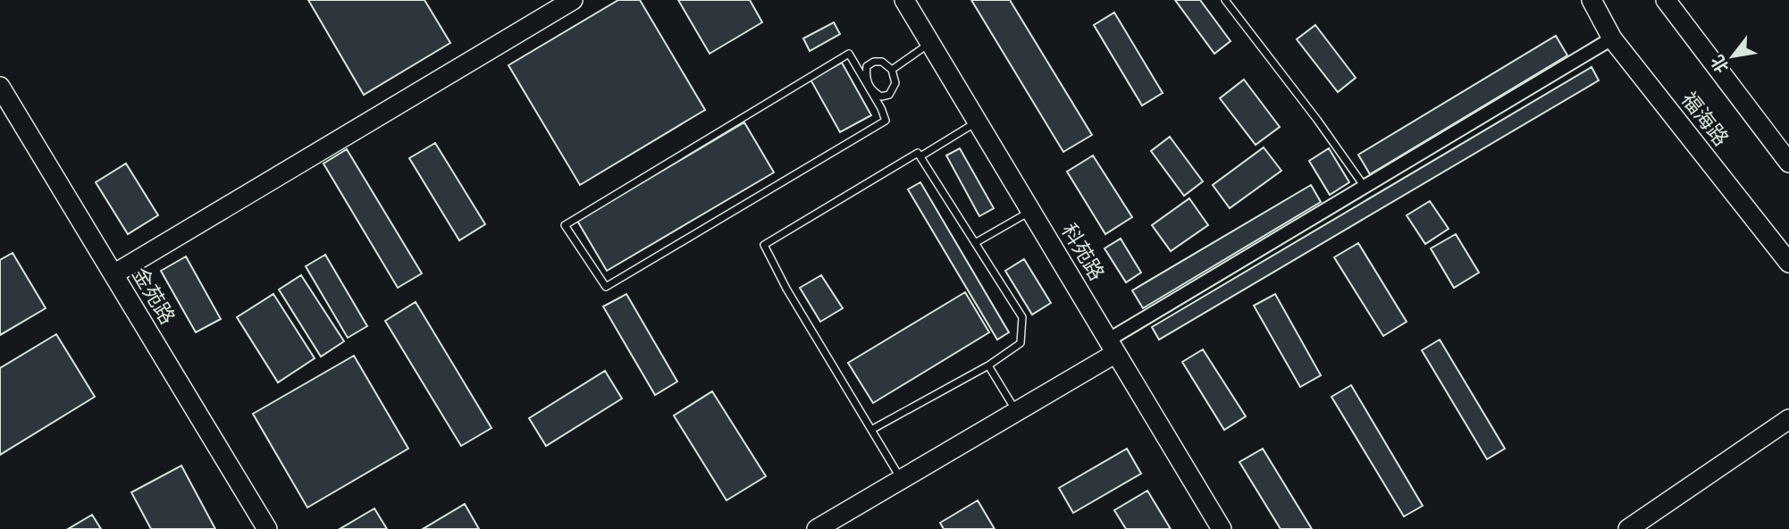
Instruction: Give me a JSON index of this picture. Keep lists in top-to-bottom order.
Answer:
{
  "streets": {
    "street": ["福海路", "科苑路", "金苑路"]
  },
  "north": "bottom left"
}
